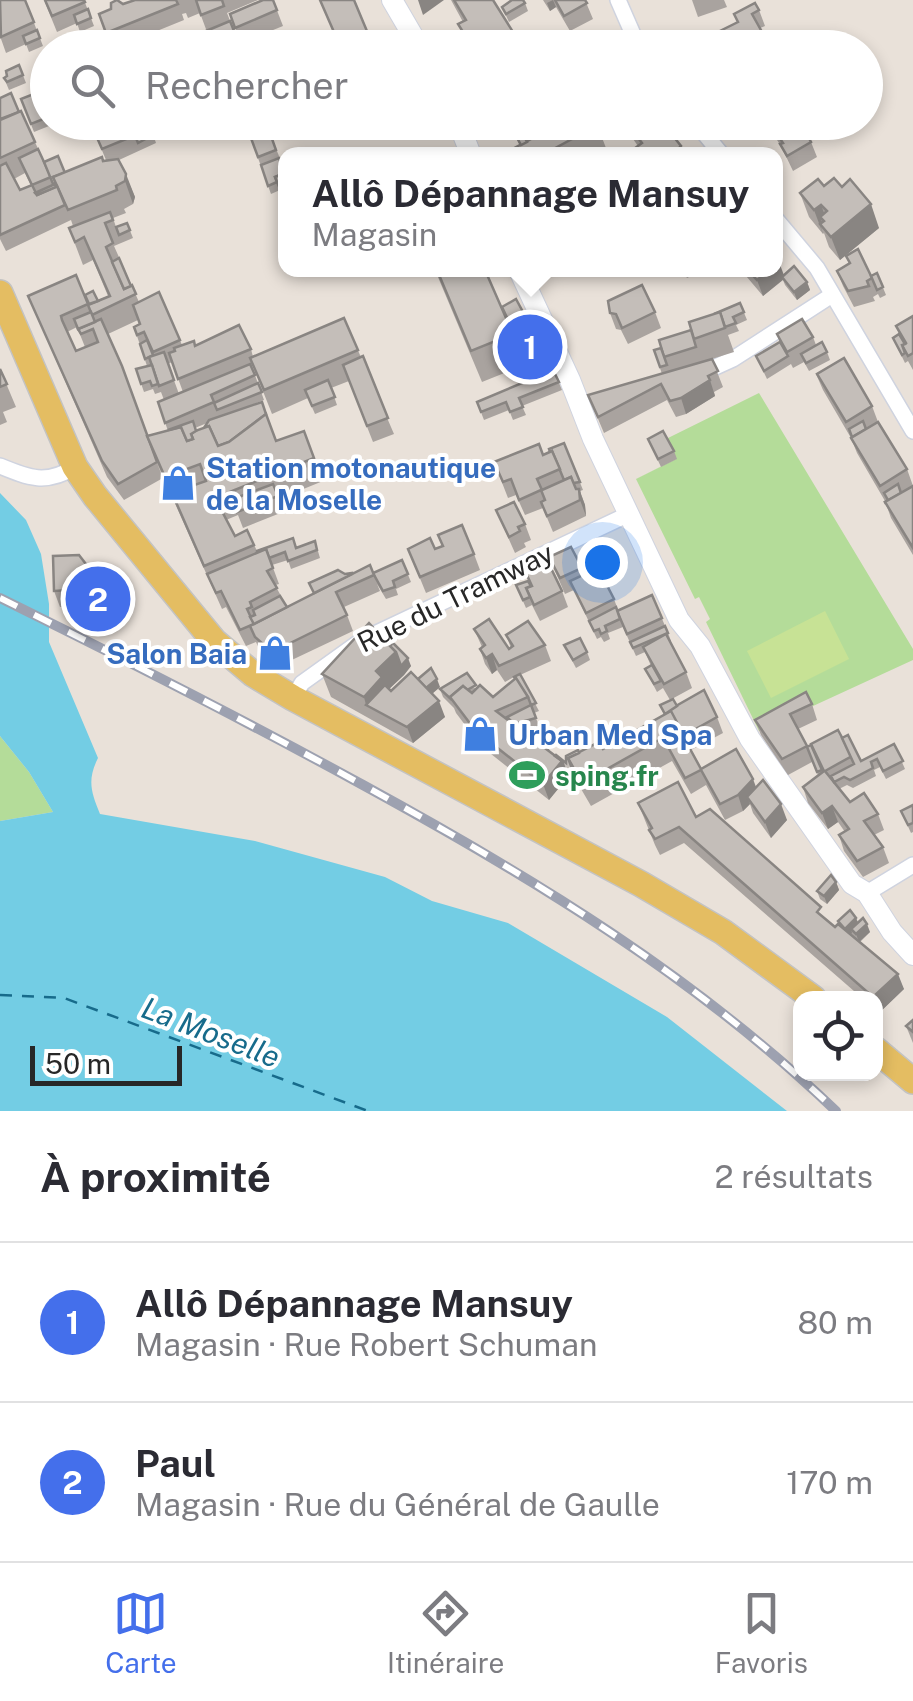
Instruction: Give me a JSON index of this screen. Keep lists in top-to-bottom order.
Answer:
{
  "streets": {
    "street": ["Rue du Tramway"]
  },
  "water": ["La Moselle"],
  "places": {
    "shop": ["Station motonautique de la Moselle", "Salon Baia", "Urban Med Spa"],
    "sports": ["sping.fr"]
  },
  "scale_bar": "50 m",
  "page": {
    "search": "Rechercher",
    "popup": ["Allô Dépannage Mansuy", "Magasin"],
    "pins": ["1", "2"],
    "scale": "50 m",
    "heading": ["À proximité", "2 résultats"],
    "list": [
      {
        "mark": "1",
        "name": "Allô Dépannage Mansuy",
        "note": "Magasin · Rue Robert Schuman",
        "value": "80 m"
      },
      {
        "mark": "2",
        "name": "Paul",
        "note": "Magasin · Rue du Général de Gaulle",
        "value": "170 m"
      }
    ],
    "nav": ["Carte", "Itinéraire", "Favoris"]
  }
}
